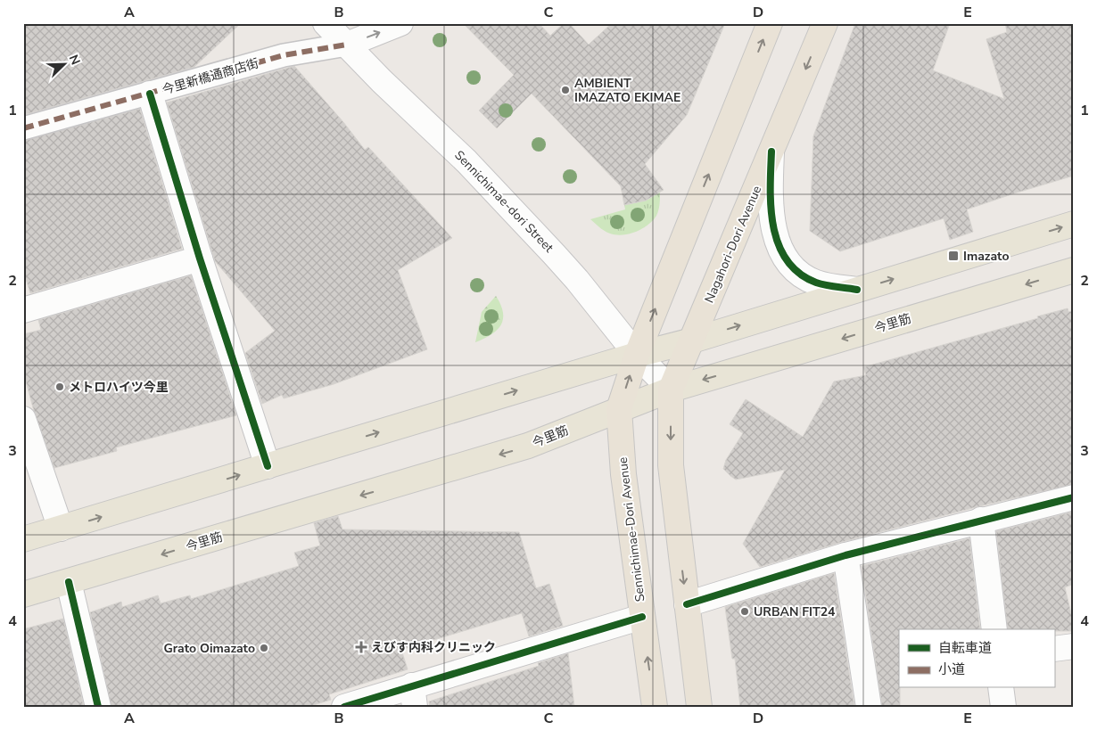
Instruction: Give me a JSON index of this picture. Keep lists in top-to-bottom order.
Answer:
{
  "streets": {
    "highway": ["Nagahori-Dori Avenue", "Sennichimae-Dori Avenue"],
    "main road": ["今里筋"],
    "street": ["今里新橋通商店街", "Sennichimae-dori Street"]
  },
  "crossings": [
    ["今里新橋通商店街", "Sennichimae-dori Street"],
    ["Sennichimae-dori Street", "Nagahori-Dori Avenue"],
    ["Sennichimae-dori Street", "今里筋"],
    ["Sennichimae-dori Street", "Sennichimae-Dori Avenue"],
    ["Nagahori-Dori Avenue", "今里筋"],
    ["今里筋", "Sennichimae-Dori Avenue"]
  ],
  "places": {
    "other": [
      "AMBIENT IMAZATO EKIMAE",
      "メトロハイツ今里",
      "URBAN FIT24",
      "Grato Oimazato"
    ],
    "transit": ["Imazato"],
    "health": ["えびす内科クリニック"]
  },
  "legend": ["自転車道", "小道"],
  "north": "top right",
  "grid": {
    "columns": [
      "A",
      "B",
      "C",
      "D",
      "E"
    ],
    "rows": [
      "1",
      "2",
      "3",
      "4"
    ]
  }
}
